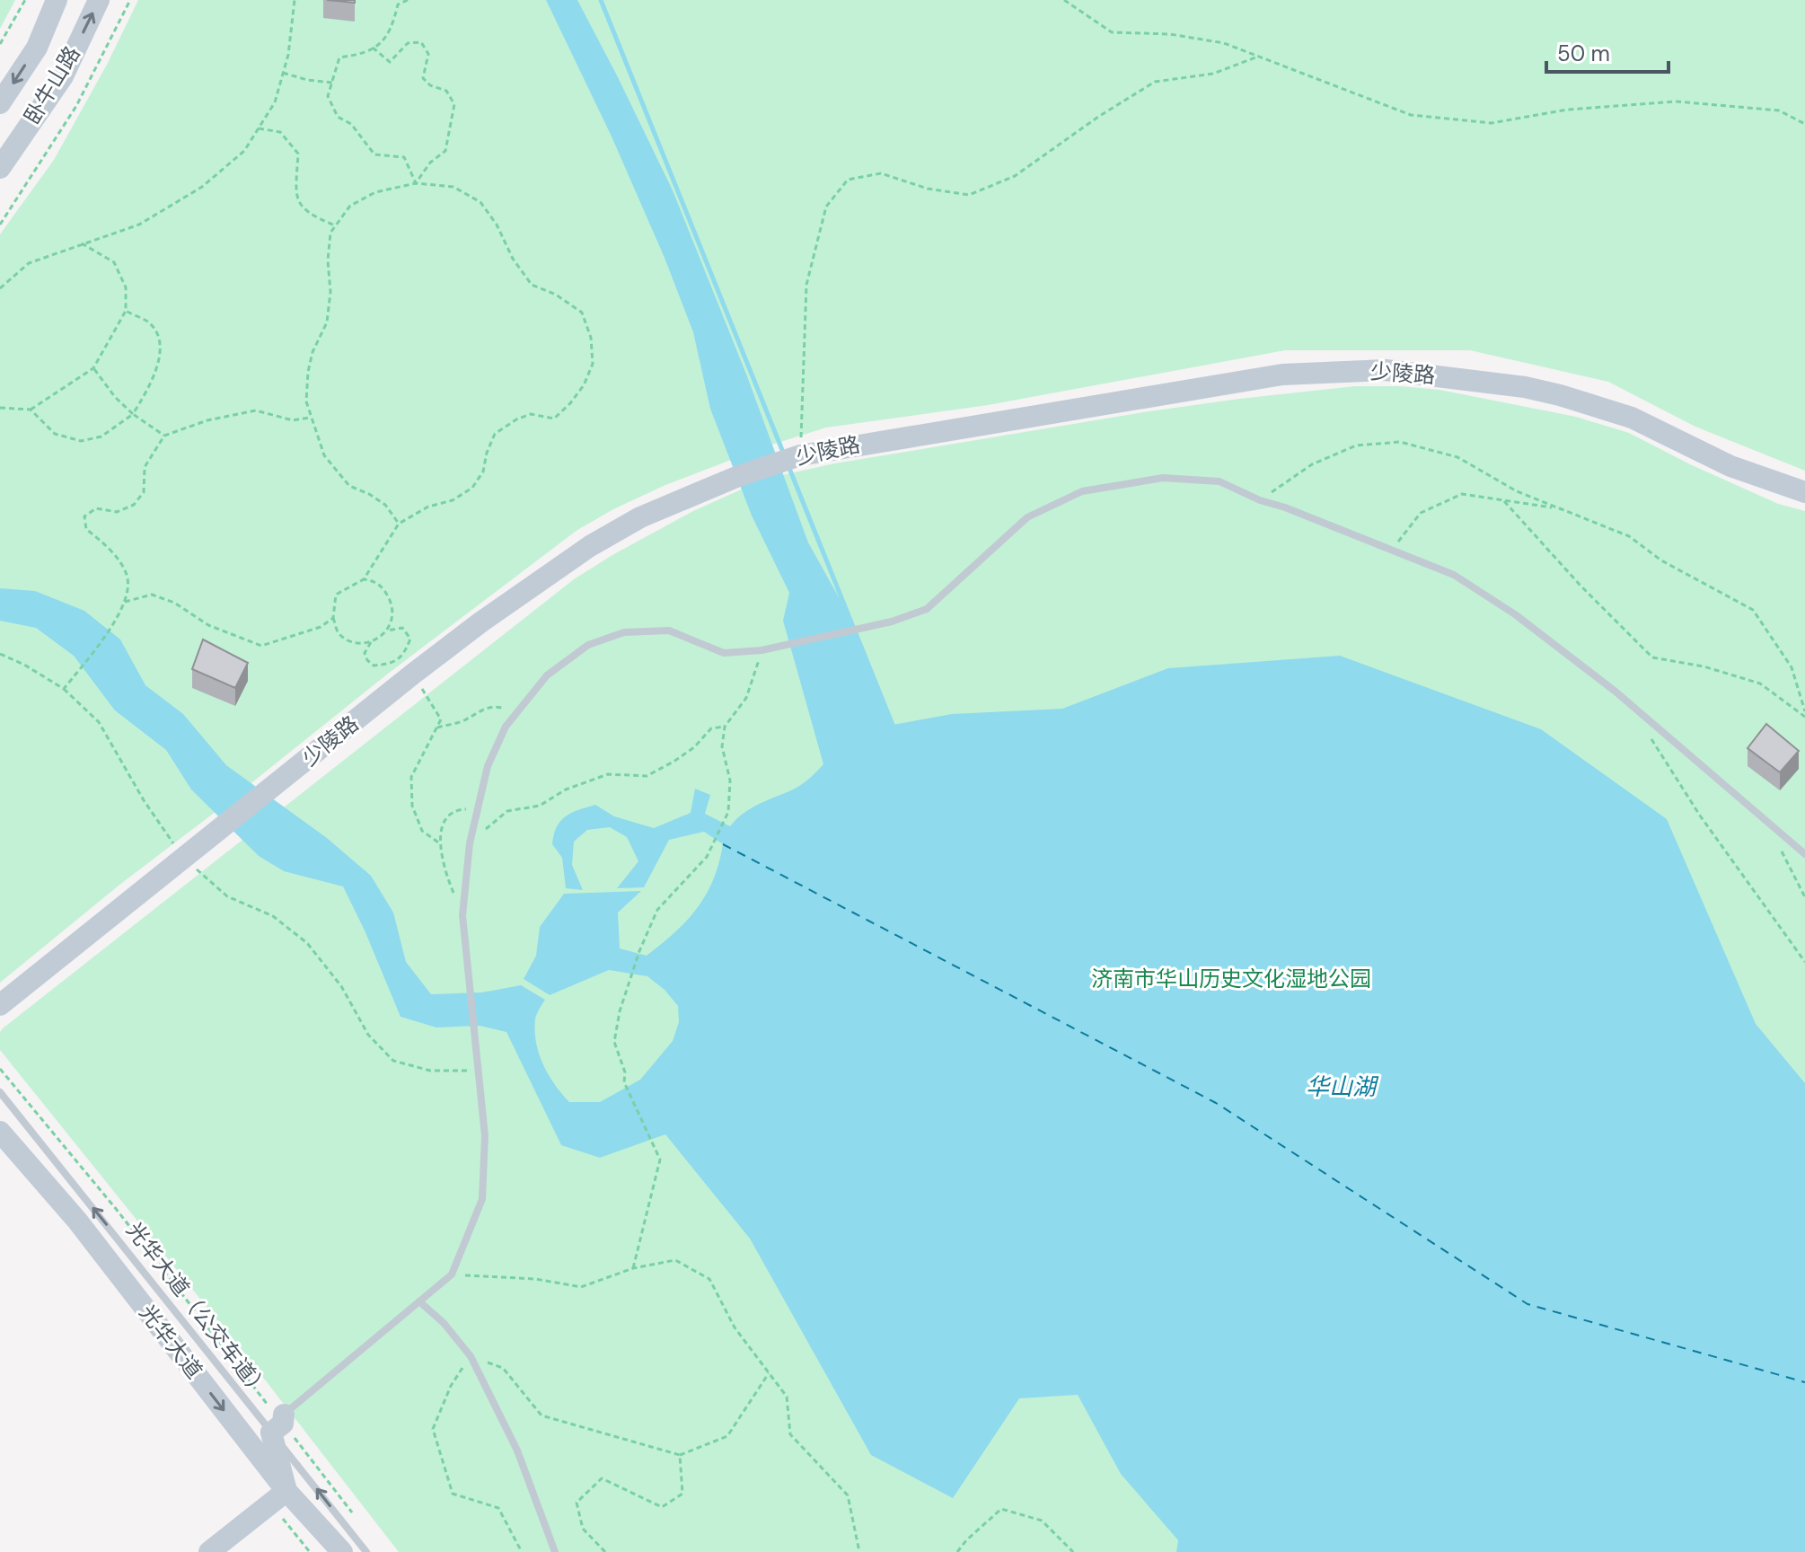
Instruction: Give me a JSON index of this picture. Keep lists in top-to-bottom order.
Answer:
{
  "streets": {
    "street": ["卧牛山路", "少陵路", "光华大道"],
    "lane": ["光华大道（公交车道）"]
  },
  "one_way": ["光华大道（公交车道）", "光华大道"],
  "water": ["华山湖"],
  "parks": ["济南市华山历史文化湿地公园"],
  "scale_bar": "50 m"
}
